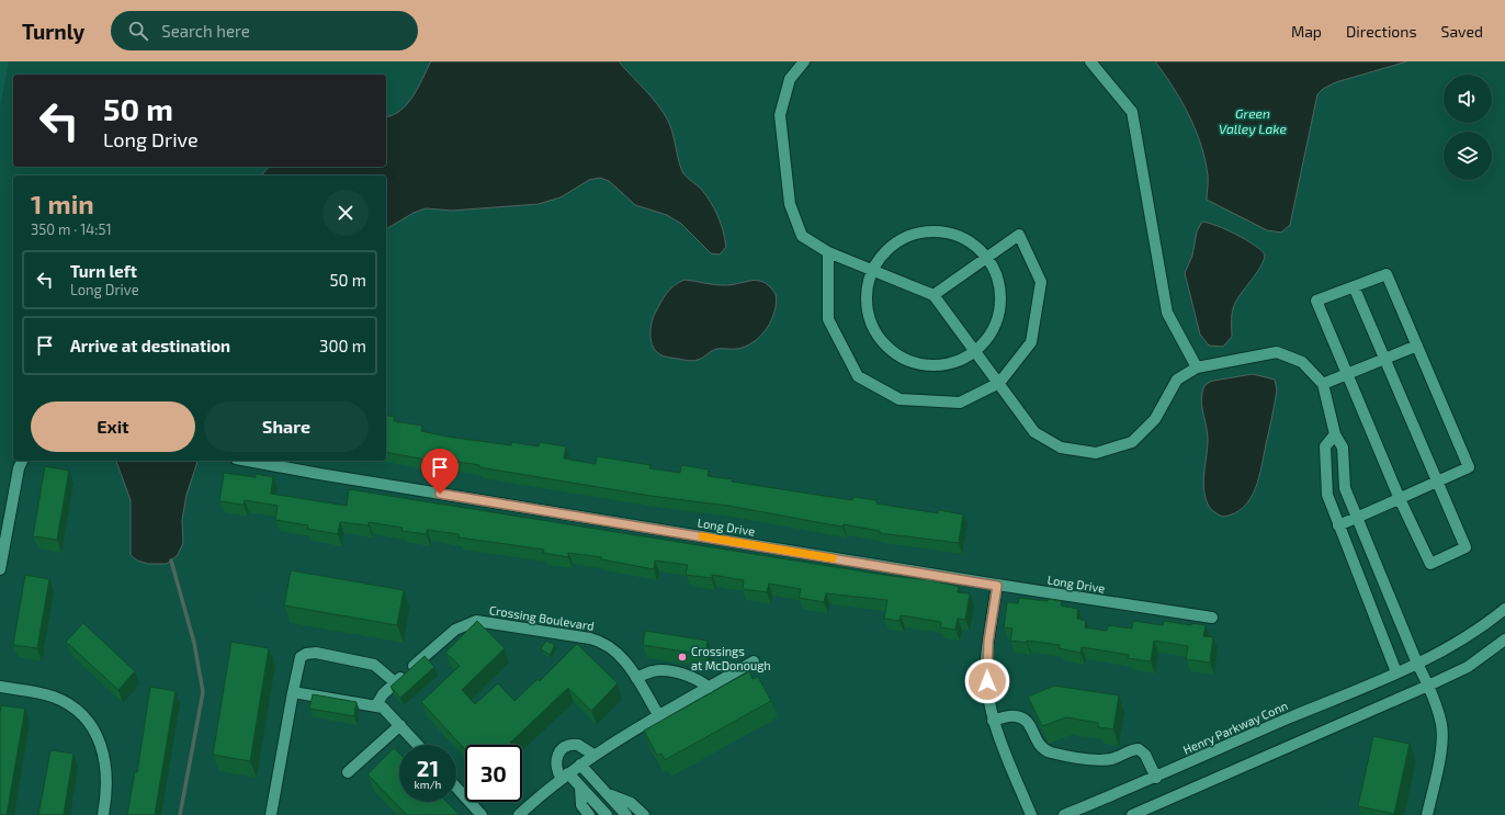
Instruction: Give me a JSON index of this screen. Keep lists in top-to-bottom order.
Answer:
{
  "streets": {
    "street": ["Long Drive", "Crossing Boulevard", "Henry Parkway Conn"]
  },
  "water": ["Green Valley Lake"],
  "places": ["Crossings at McDonough"],
  "page": {
    "header": "Turnly",
    "search": "Search here",
    "nav": ["Map", "Directions", "Saved"],
    "turn": ["50 m", "Long Drive"],
    "heading": ["1 min", "350 m · 14:51"],
    "list": [
      {
        "name": "Turn left",
        "note": "Long Drive",
        "value": "50 m"
      },
      {
        "name": "Arrive at destination",
        "value": "300 m"
      }
    ],
    "buttons": ["Exit", "Share"],
    "speed": "21 km/h",
    "limit": "30"
  }
}
